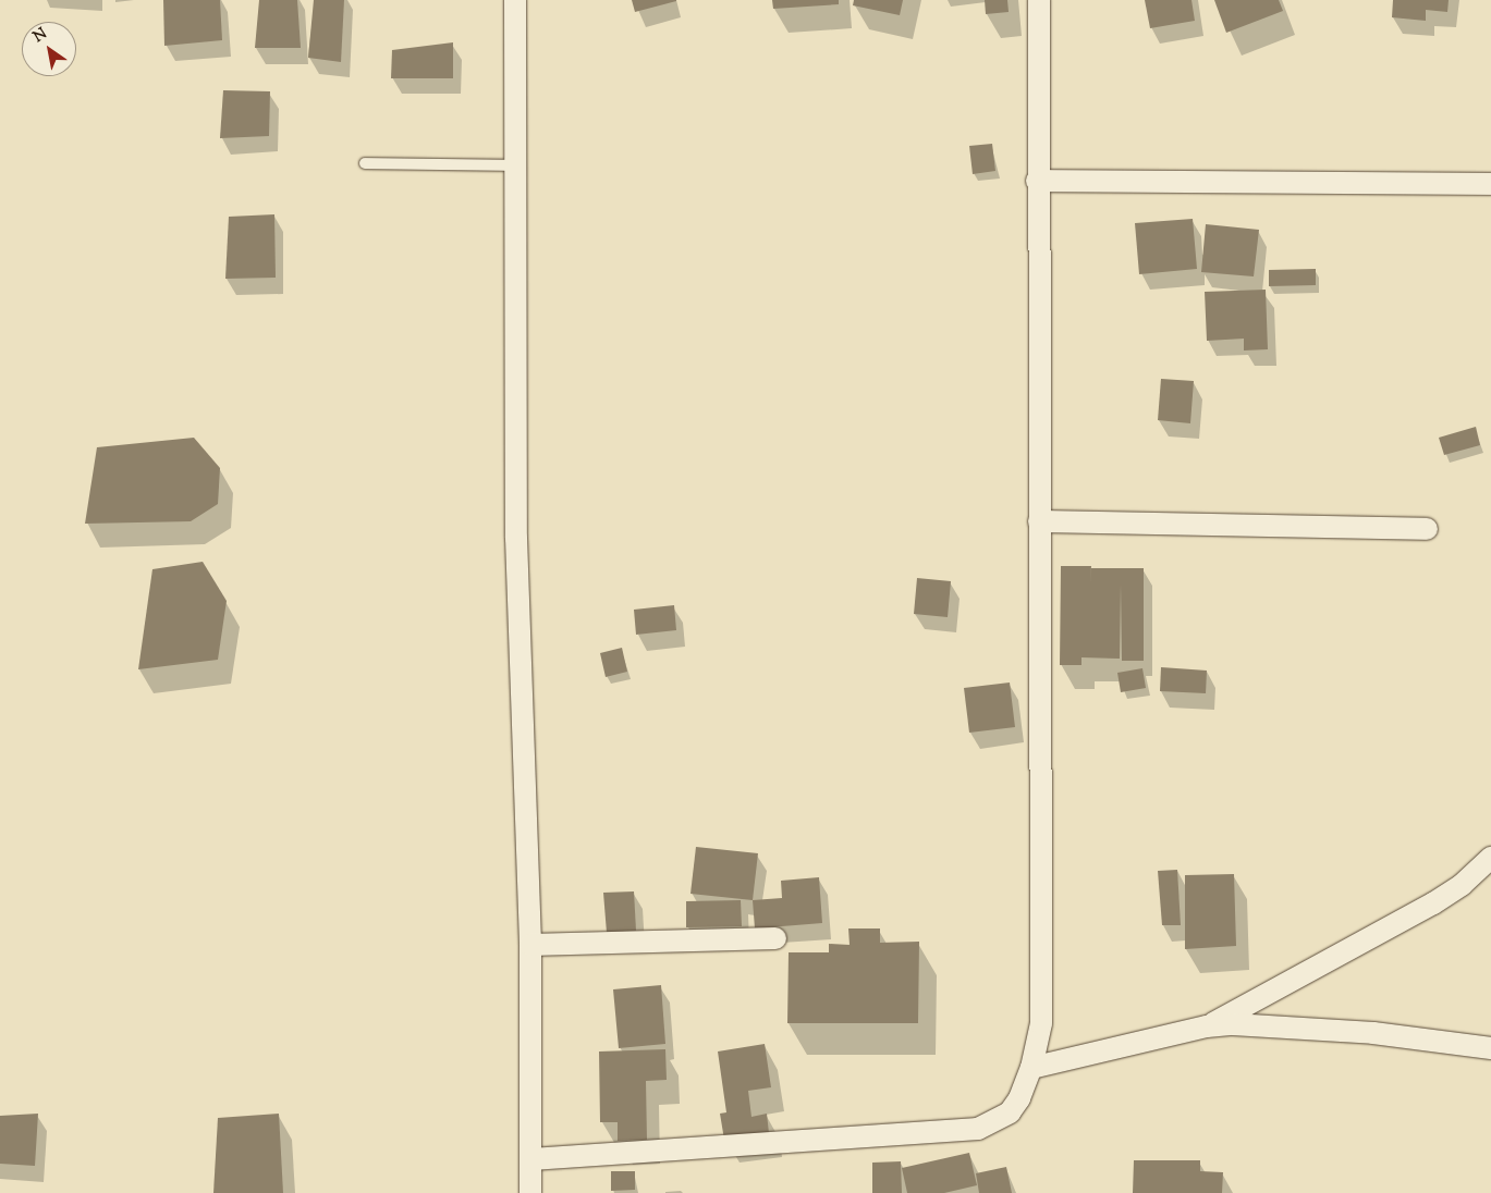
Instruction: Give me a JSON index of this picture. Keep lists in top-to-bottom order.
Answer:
{
  "north": "top left"
}
